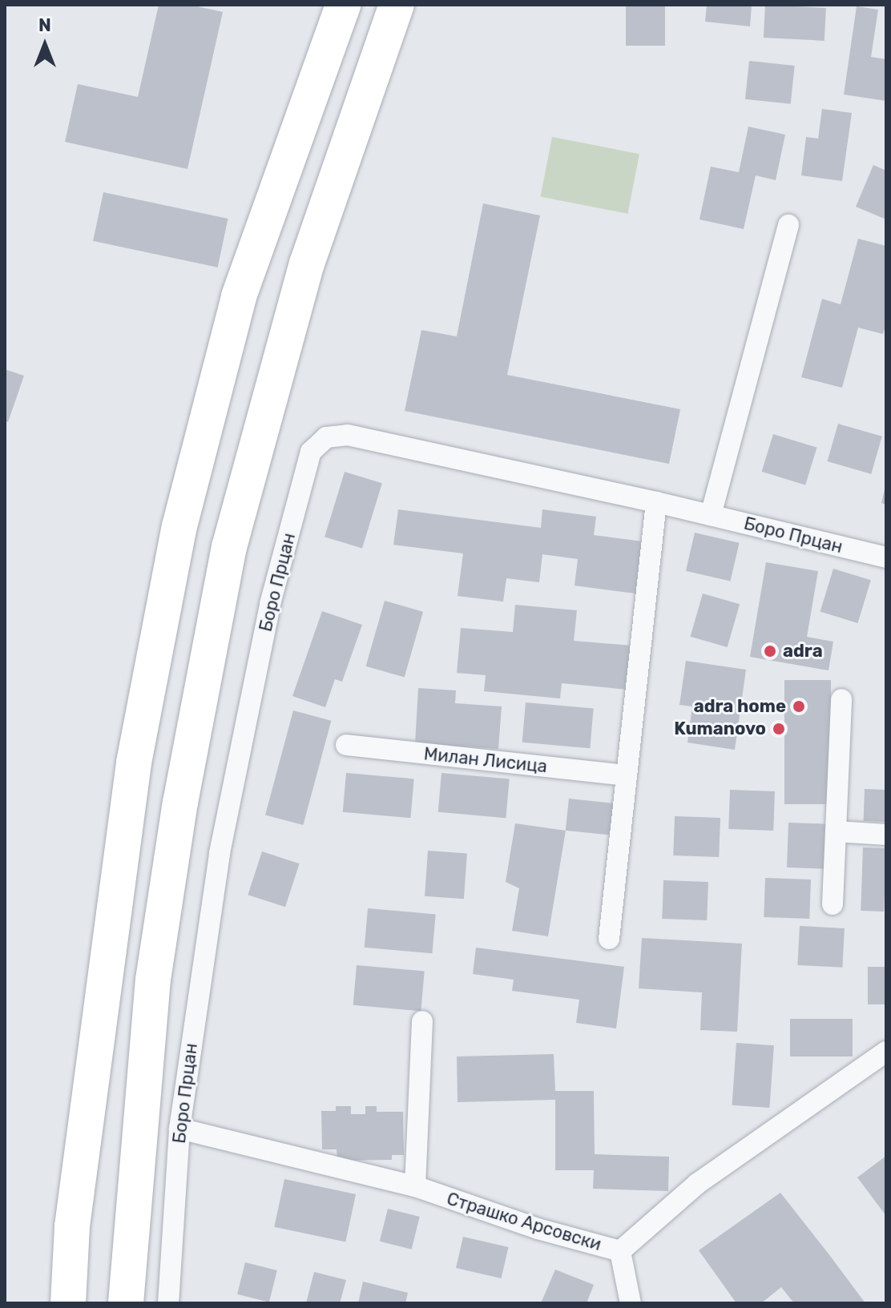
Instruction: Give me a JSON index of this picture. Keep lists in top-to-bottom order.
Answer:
{
  "streets": {
    "street": ["Боро Прцан", "Милан Лисица", "Страшко Арсовски"]
  },
  "crossings": [
    ["Боро Прцан", "Страшко Арсовски"]
  ],
  "places": ["adra", "adra home", "Kumanovo"],
  "north": "top"
}
